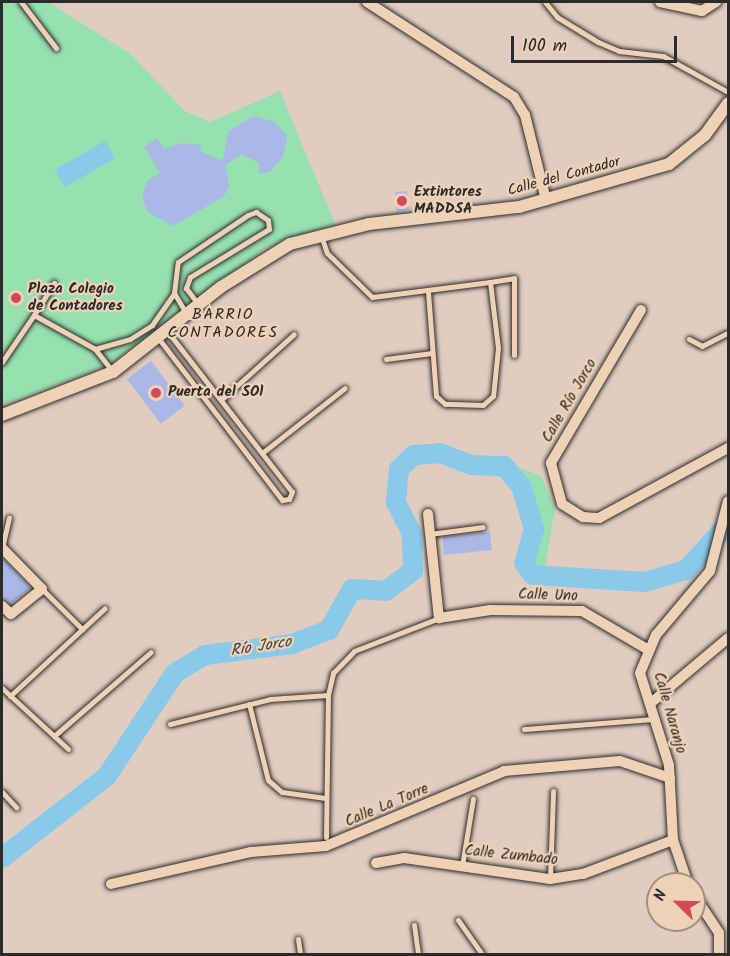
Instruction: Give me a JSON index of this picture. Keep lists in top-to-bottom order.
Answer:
{
  "streets": {
    "street": [
      "Calle del Contador",
      "Calle Río Jorco",
      "Calle Uno",
      "Calle Naranjo",
      "Calle La Torre",
      "Calle Zumbado"
    ]
  },
  "crossings": [
    ["Calle Uno", "Calle Naranjo"],
    ["Calle Naranjo", "Calle La Torre"],
    ["Calle Naranjo", "Calle Zumbado"]
  ],
  "districts": ["BARRIO CONTADORES"],
  "water": ["Río Jorco"],
  "places": ["Extintores MADDSA", "Plaza Colegio de Contadores", "Puerta del SOl"],
  "scale_bar": "100 m",
  "north": "top left"
}
